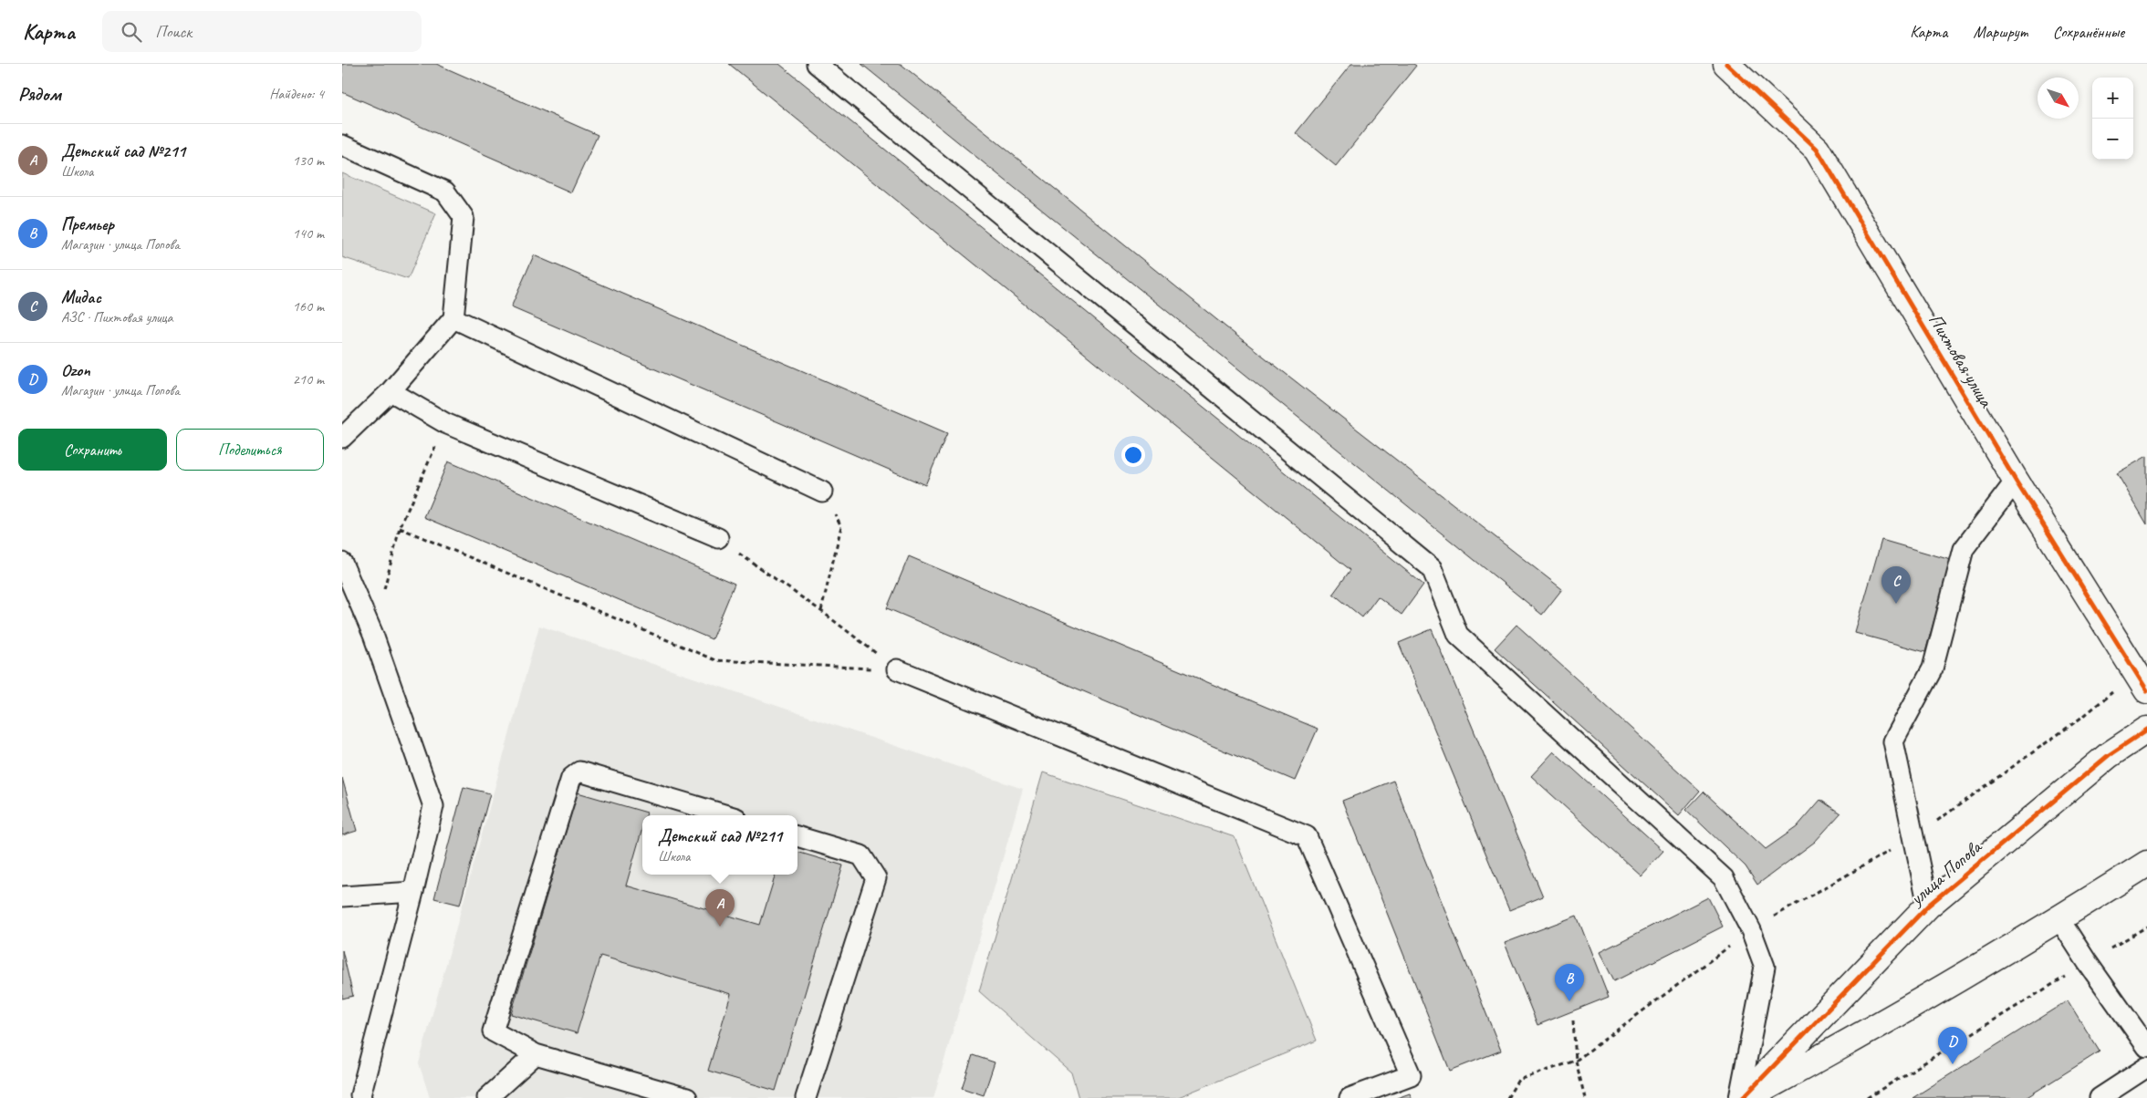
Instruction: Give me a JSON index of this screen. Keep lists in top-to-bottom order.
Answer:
{
  "streets": {
    "street": ["Пихтовая улица", "улица Попова"]
  },
  "north": "bottom right",
  "page": {
    "header": "Карта",
    "search": "Поиск",
    "nav": ["Карта", "Маршрут", "Сохранённые"],
    "heading": ["Рядом", "Найдено: 4"],
    "map_buttons": ["+", "−"],
    "list": [
      {
        "mark": "A",
        "name": "Детский сад №211",
        "note": "Школа",
        "value": "130 m"
      },
      {
        "mark": "B",
        "name": "Премьер",
        "note": "Магазин · улица Попова",
        "value": "140 m"
      },
      {
        "mark": "C",
        "name": "Мидас",
        "note": "АЗС · Пихтовая улица",
        "value": "160 m"
      },
      {
        "mark": "D",
        "name": "Ozon",
        "note": "Магазин · улица Попова",
        "value": "210 m"
      }
    ],
    "buttons": ["Сохранить", "Поделиться"],
    "pins": [
      "C",
      "A",
      "B",
      "D"
    ],
    "popup": ["Детский сад №211", "Школа"]
  }
}
